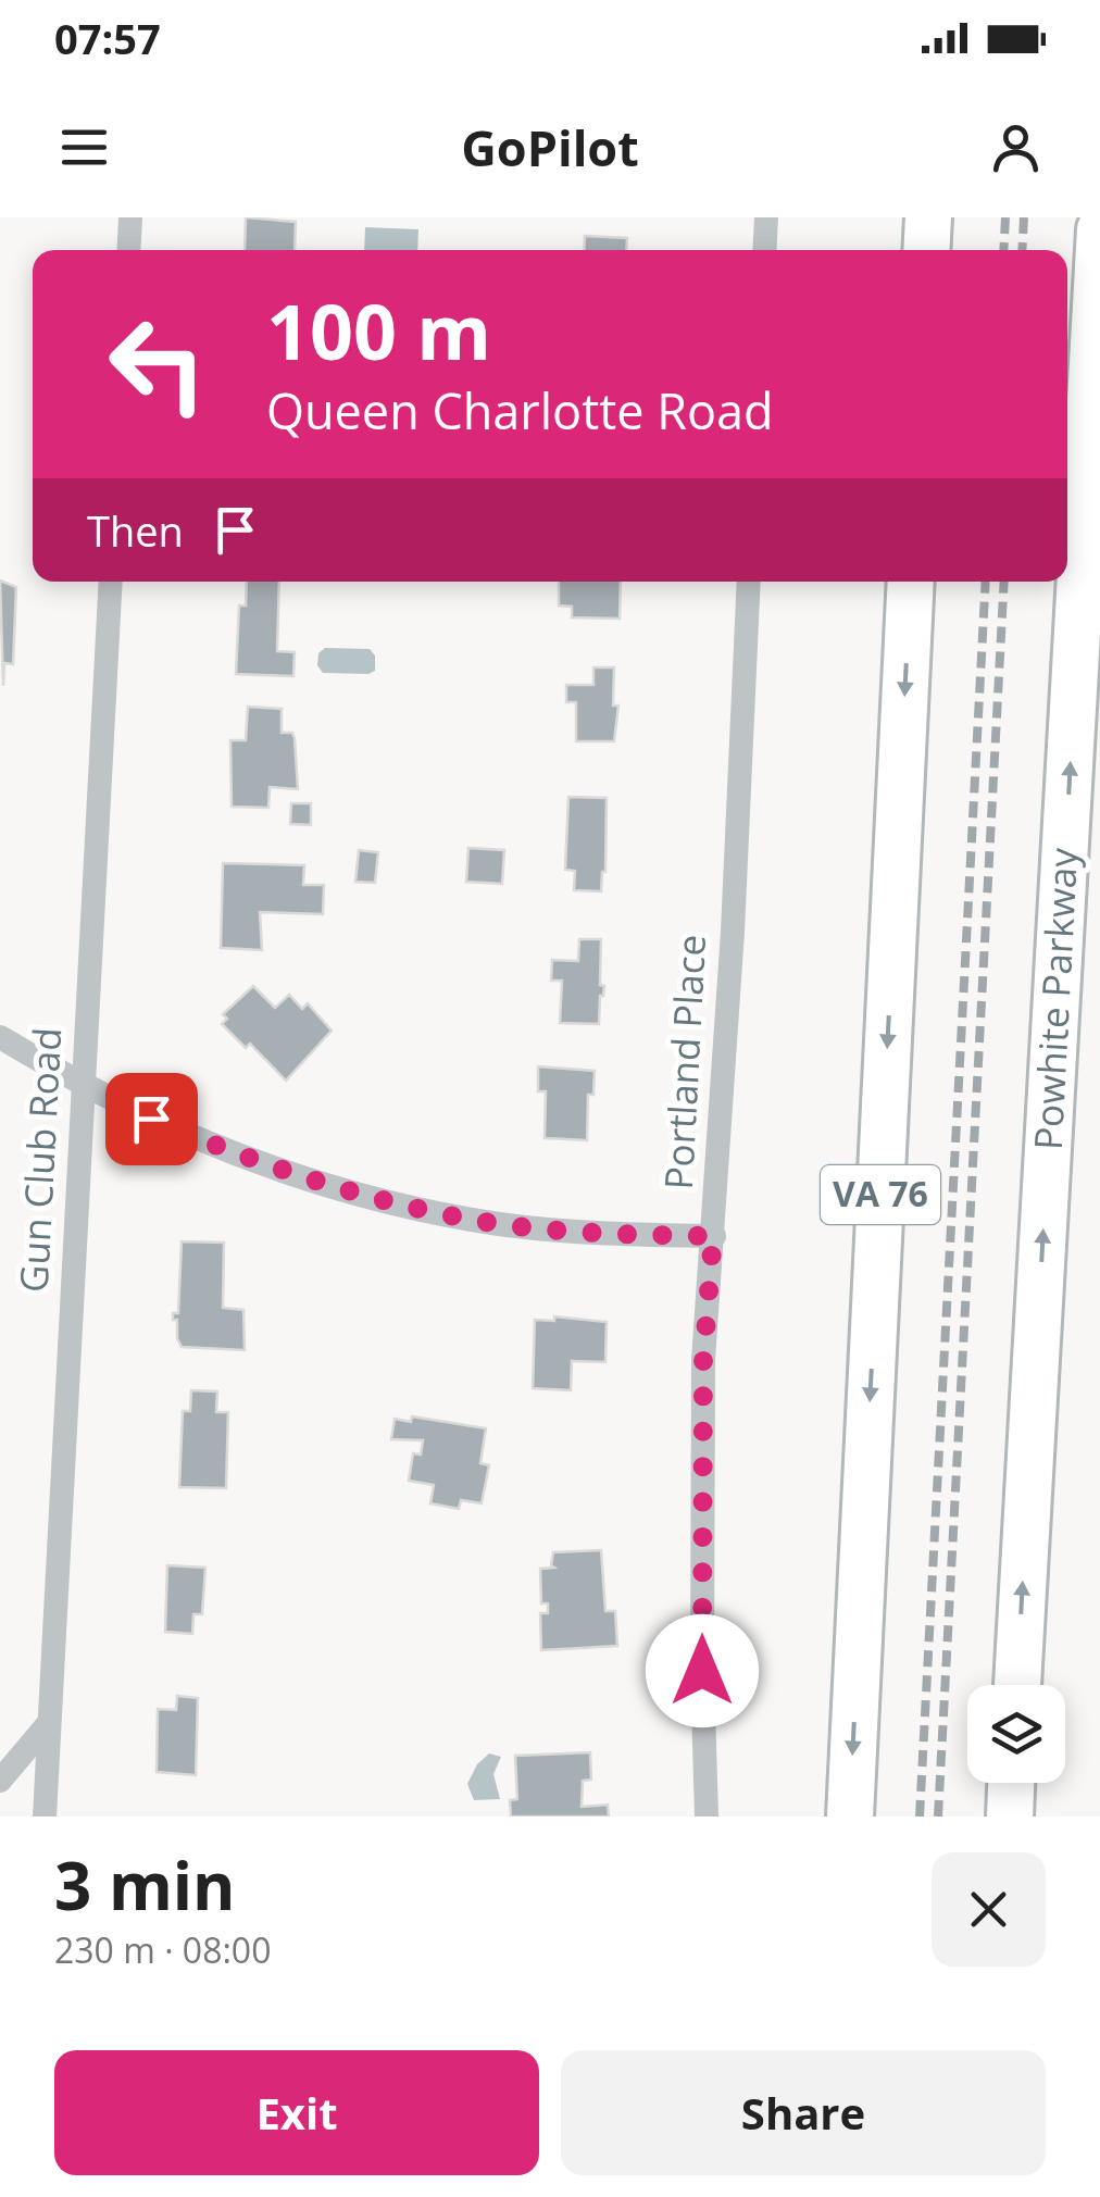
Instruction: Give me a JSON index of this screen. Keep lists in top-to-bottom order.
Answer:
{
  "streets": {
    "highway": ["Powhite Parkway", "VA 76"],
    "street": ["Portland Place", "Gun Club Road"]
  },
  "page": {
    "status": "07:57",
    "header": "GoPilot",
    "turn": ["100 m", "Queen Charlotte Road"],
    "then": "Then",
    "heading": ["3 min", "230 m · 08:00"],
    "buttons": ["Exit", "Share"]
  }
}
